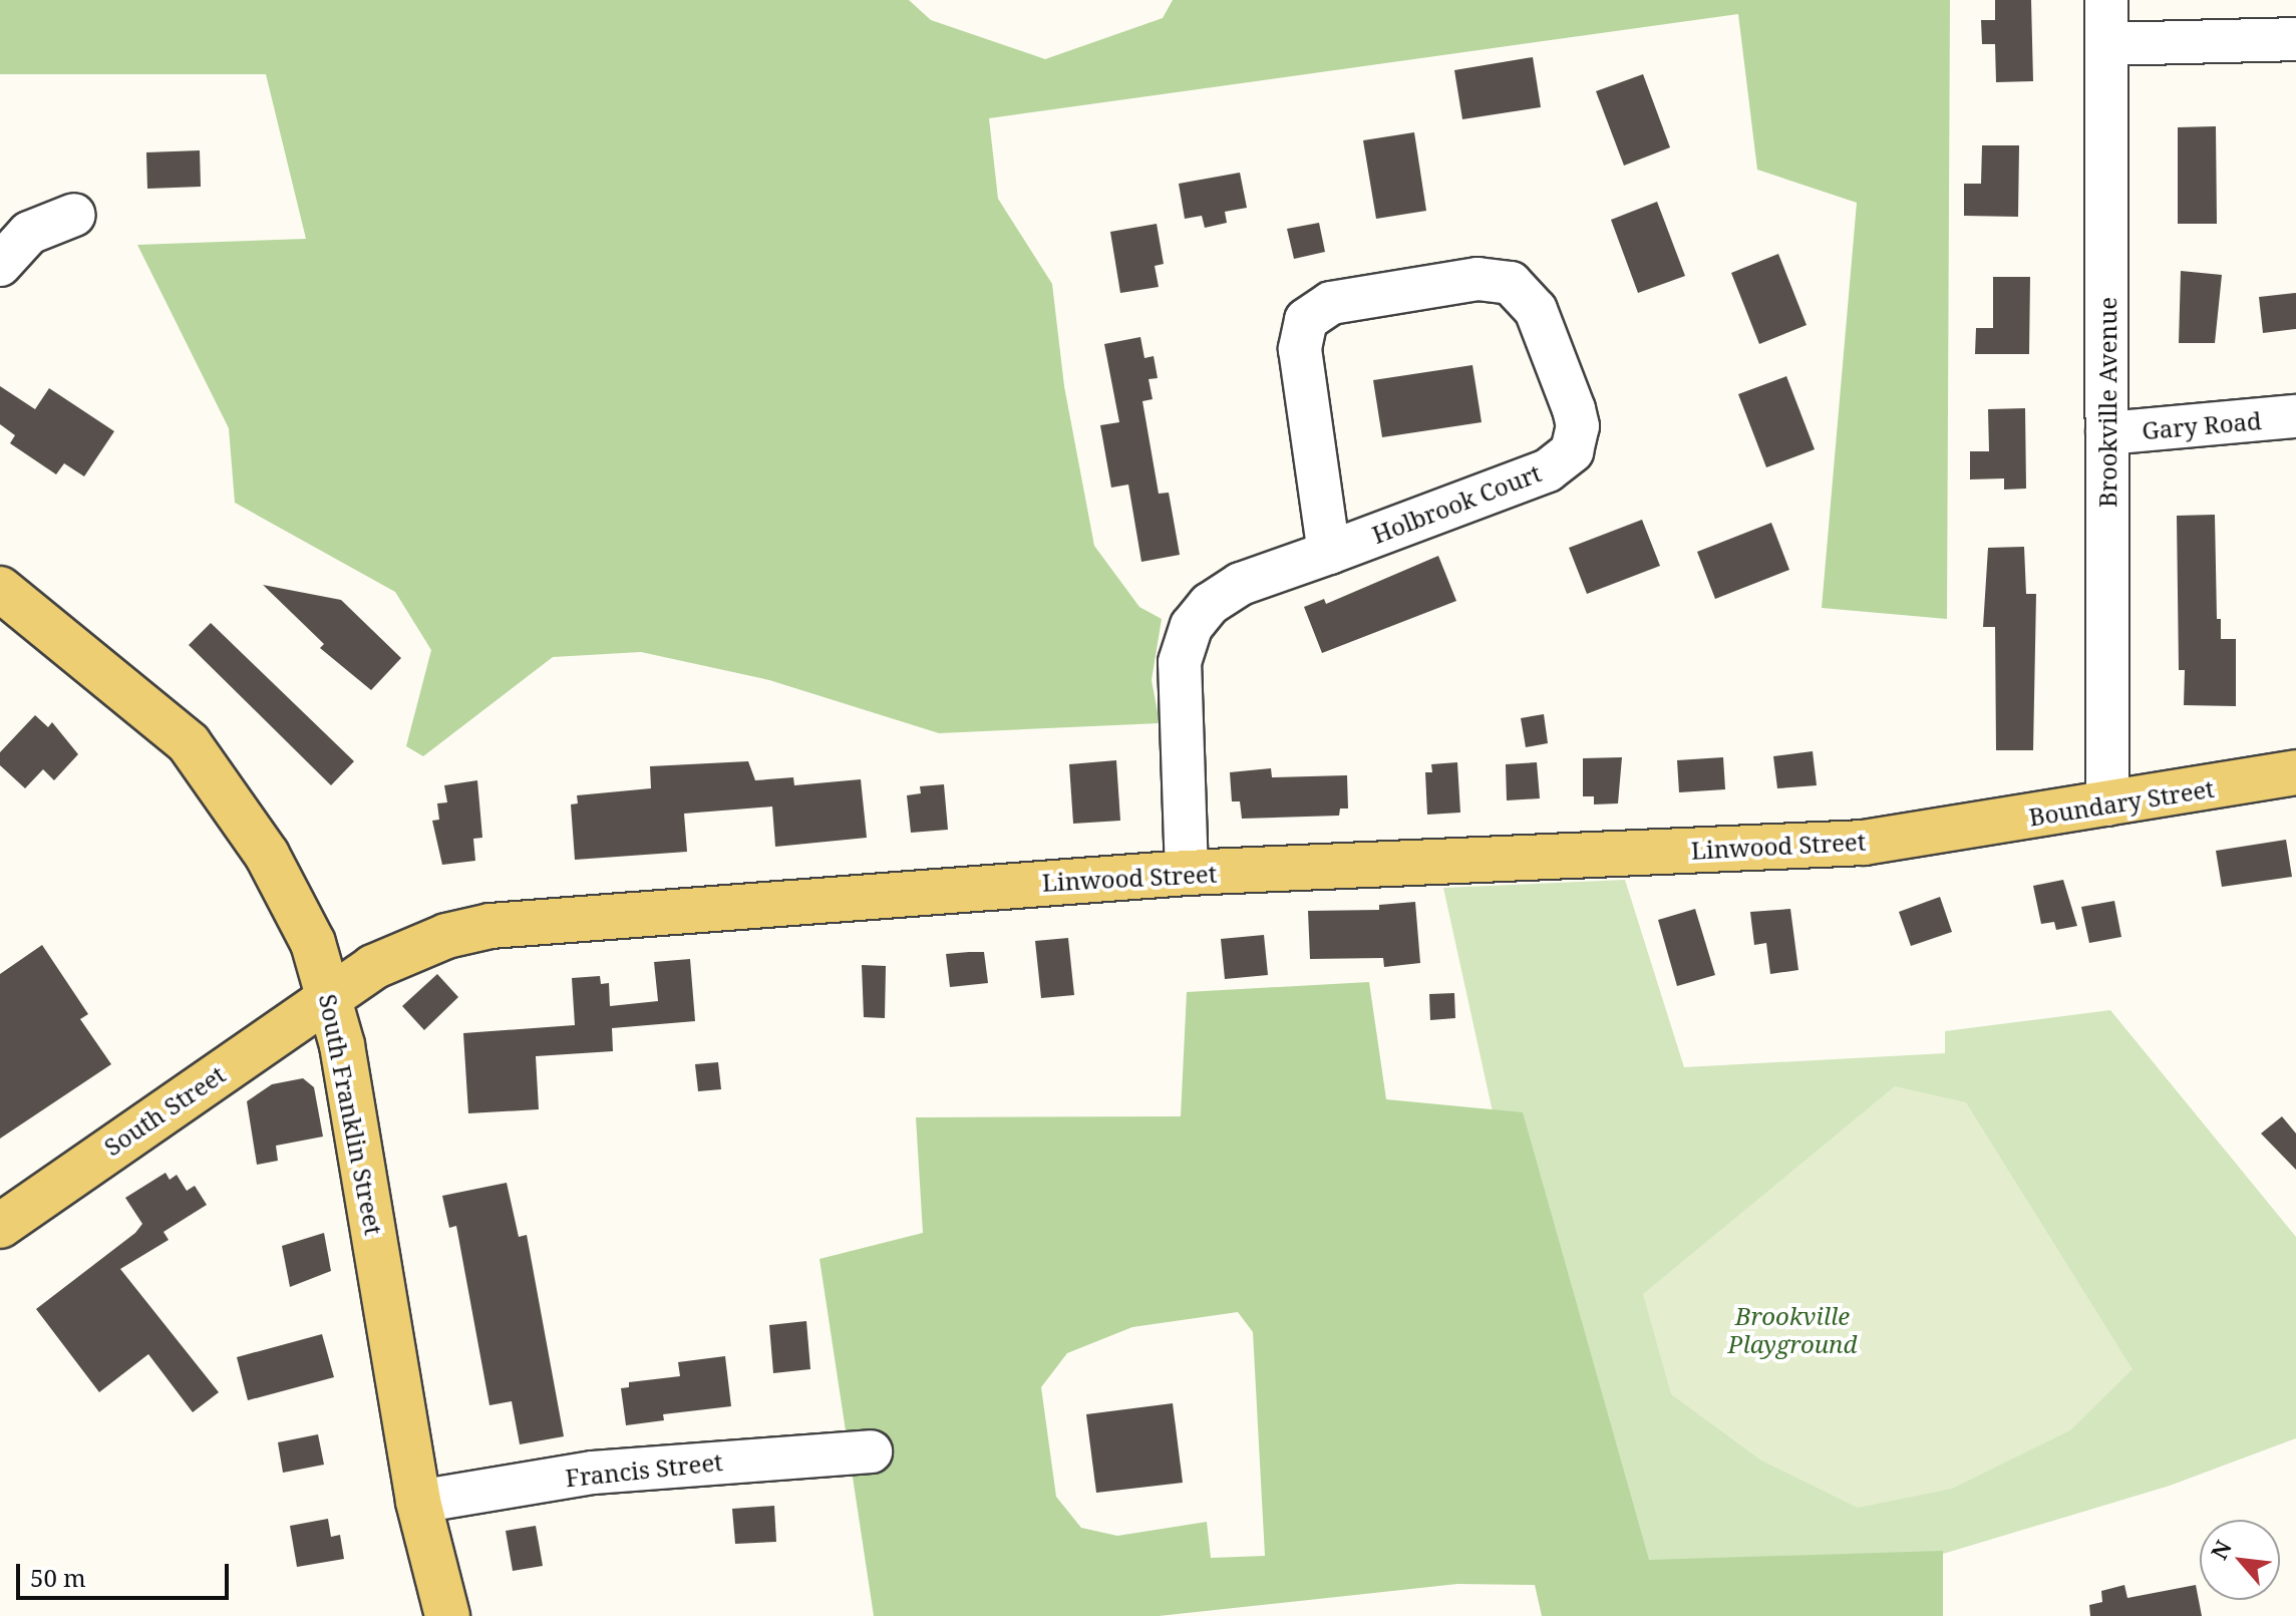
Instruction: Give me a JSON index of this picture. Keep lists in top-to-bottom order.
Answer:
{
  "streets": {
    "main road": [
      "Boundary Street",
      "Linwood Street",
      "South Street",
      "South Franklin Street"
    ],
    "street": [
      "Brookville Avenue",
      "Gary Road",
      "Holbrook Court",
      "Francis Street"
    ]
  },
  "crossings": [
    ["Brookville Avenue", "Gary Road"],
    ["Brookville Avenue", "Boundary Street"],
    ["Holbrook Court", "Linwood Street"],
    ["Boundary Street", "Linwood Street"],
    ["Linwood Street", "South Street"],
    ["Linwood Street", "South Franklin Street"],
    ["South Street", "South Franklin Street"],
    ["South Franklin Street", "Francis Street"]
  ],
  "parks": ["Brookville Playground"],
  "scale_bar": "50 m",
  "north": "top left"
}
